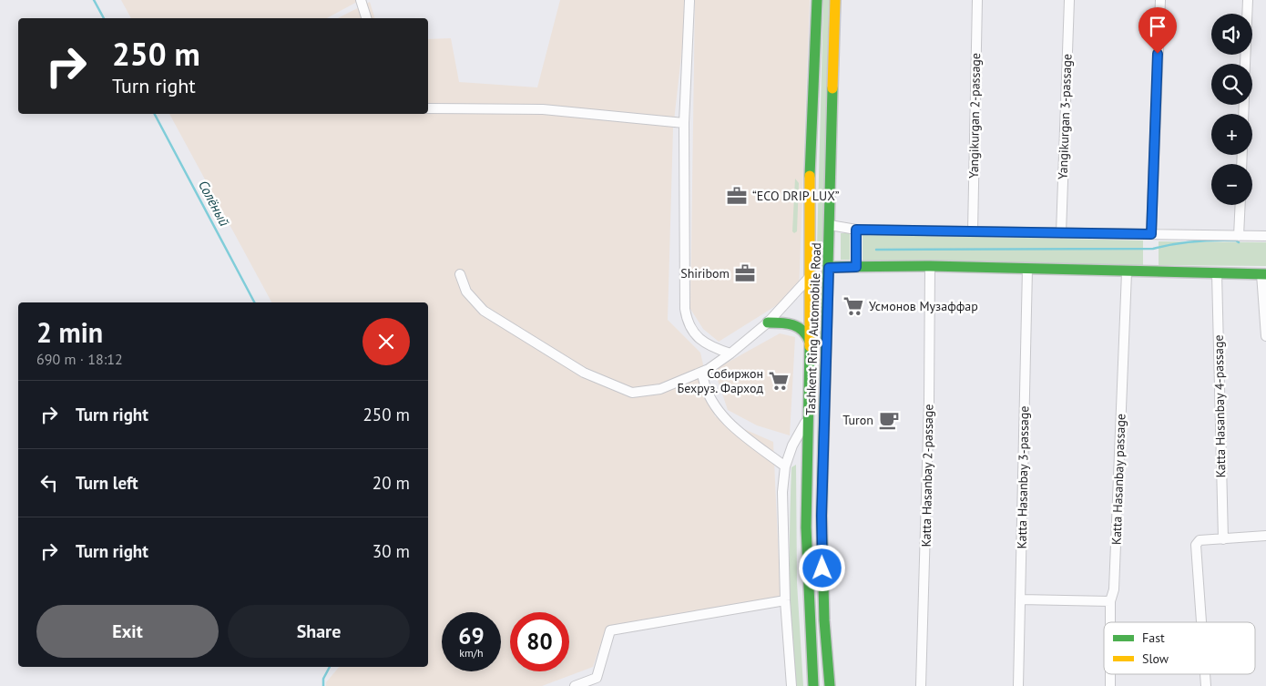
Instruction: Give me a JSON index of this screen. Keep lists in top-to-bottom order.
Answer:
{
  "streets": {
    "main road": ["Tashkent Ring Automobile Road"],
    "street": [
      "Yangikurgan 2-passage",
      "Yangikurgan 3-passage",
      "Katta Hasanbay 4-passage",
      "Katta Hasanbay 2-passage",
      "Katta Hasanbay 3-passage",
      "Katta Hasanbay passage"
    ]
  },
  "water": ["Солёный"],
  "places": {
    "office": ["“ECO DRIP LUX”", "Shiribom"],
    "supermarket": ["Усмонов Музаффар", "Собиржон Бехруз. Фарход"],
    "cafe": ["Turon"]
  },
  "legend": ["Fast", "Slow"],
  "page": {
    "map_buttons": ["+", "−"],
    "turn": ["250 m", "Turn right"],
    "heading": ["2 min", "690 m · 18:12"],
    "list": [
      {
        "name": "Turn right",
        "value": "250 m"
      },
      {
        "name": "Turn left",
        "value": "20 m"
      },
      {
        "name": "Turn right",
        "value": "30 m"
      }
    ],
    "buttons": ["Exit", "Share"],
    "speed": "69 km/h",
    "limit": "80"
  }
}
